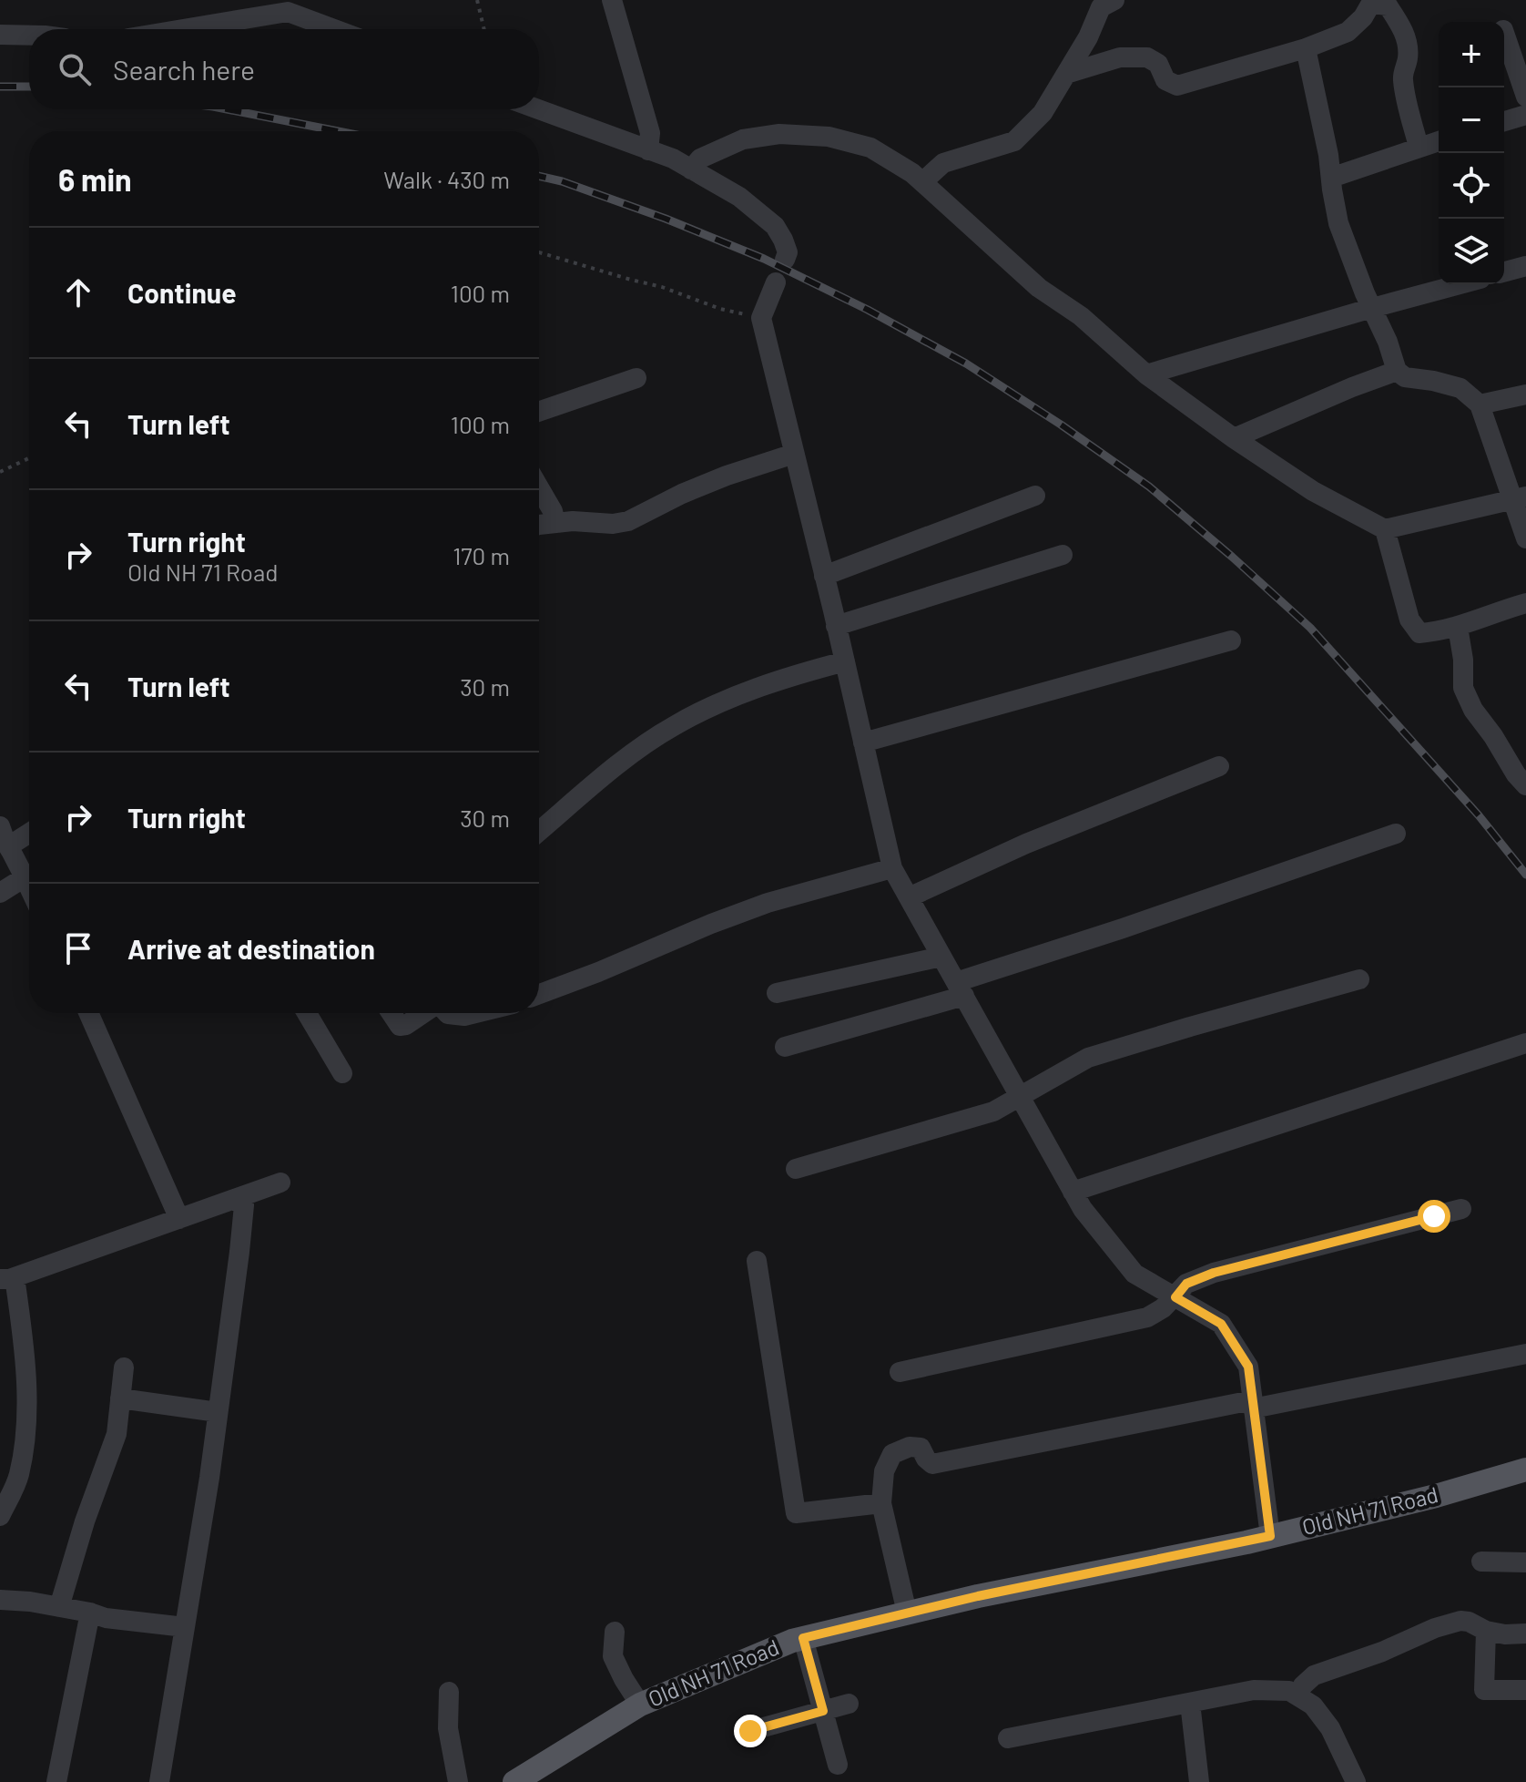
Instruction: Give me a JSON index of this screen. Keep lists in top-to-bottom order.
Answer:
{
  "streets": {
    "main road": ["Old NH 71 Road"]
  },
  "page": {
    "map_buttons": ["+", "−"],
    "search": "Search here",
    "heading": ["6 min", "Walk · 430 m"],
    "list": [
      ["Continue", "100 m"],
      ["Turn left", "100 m"],
      ["Turn right", "Old NH 71 Road", "170 m"],
      ["Turn left", "30 m"],
      ["Turn right", "30 m"],
      "Arrive at destination"
    ]
  }
}
